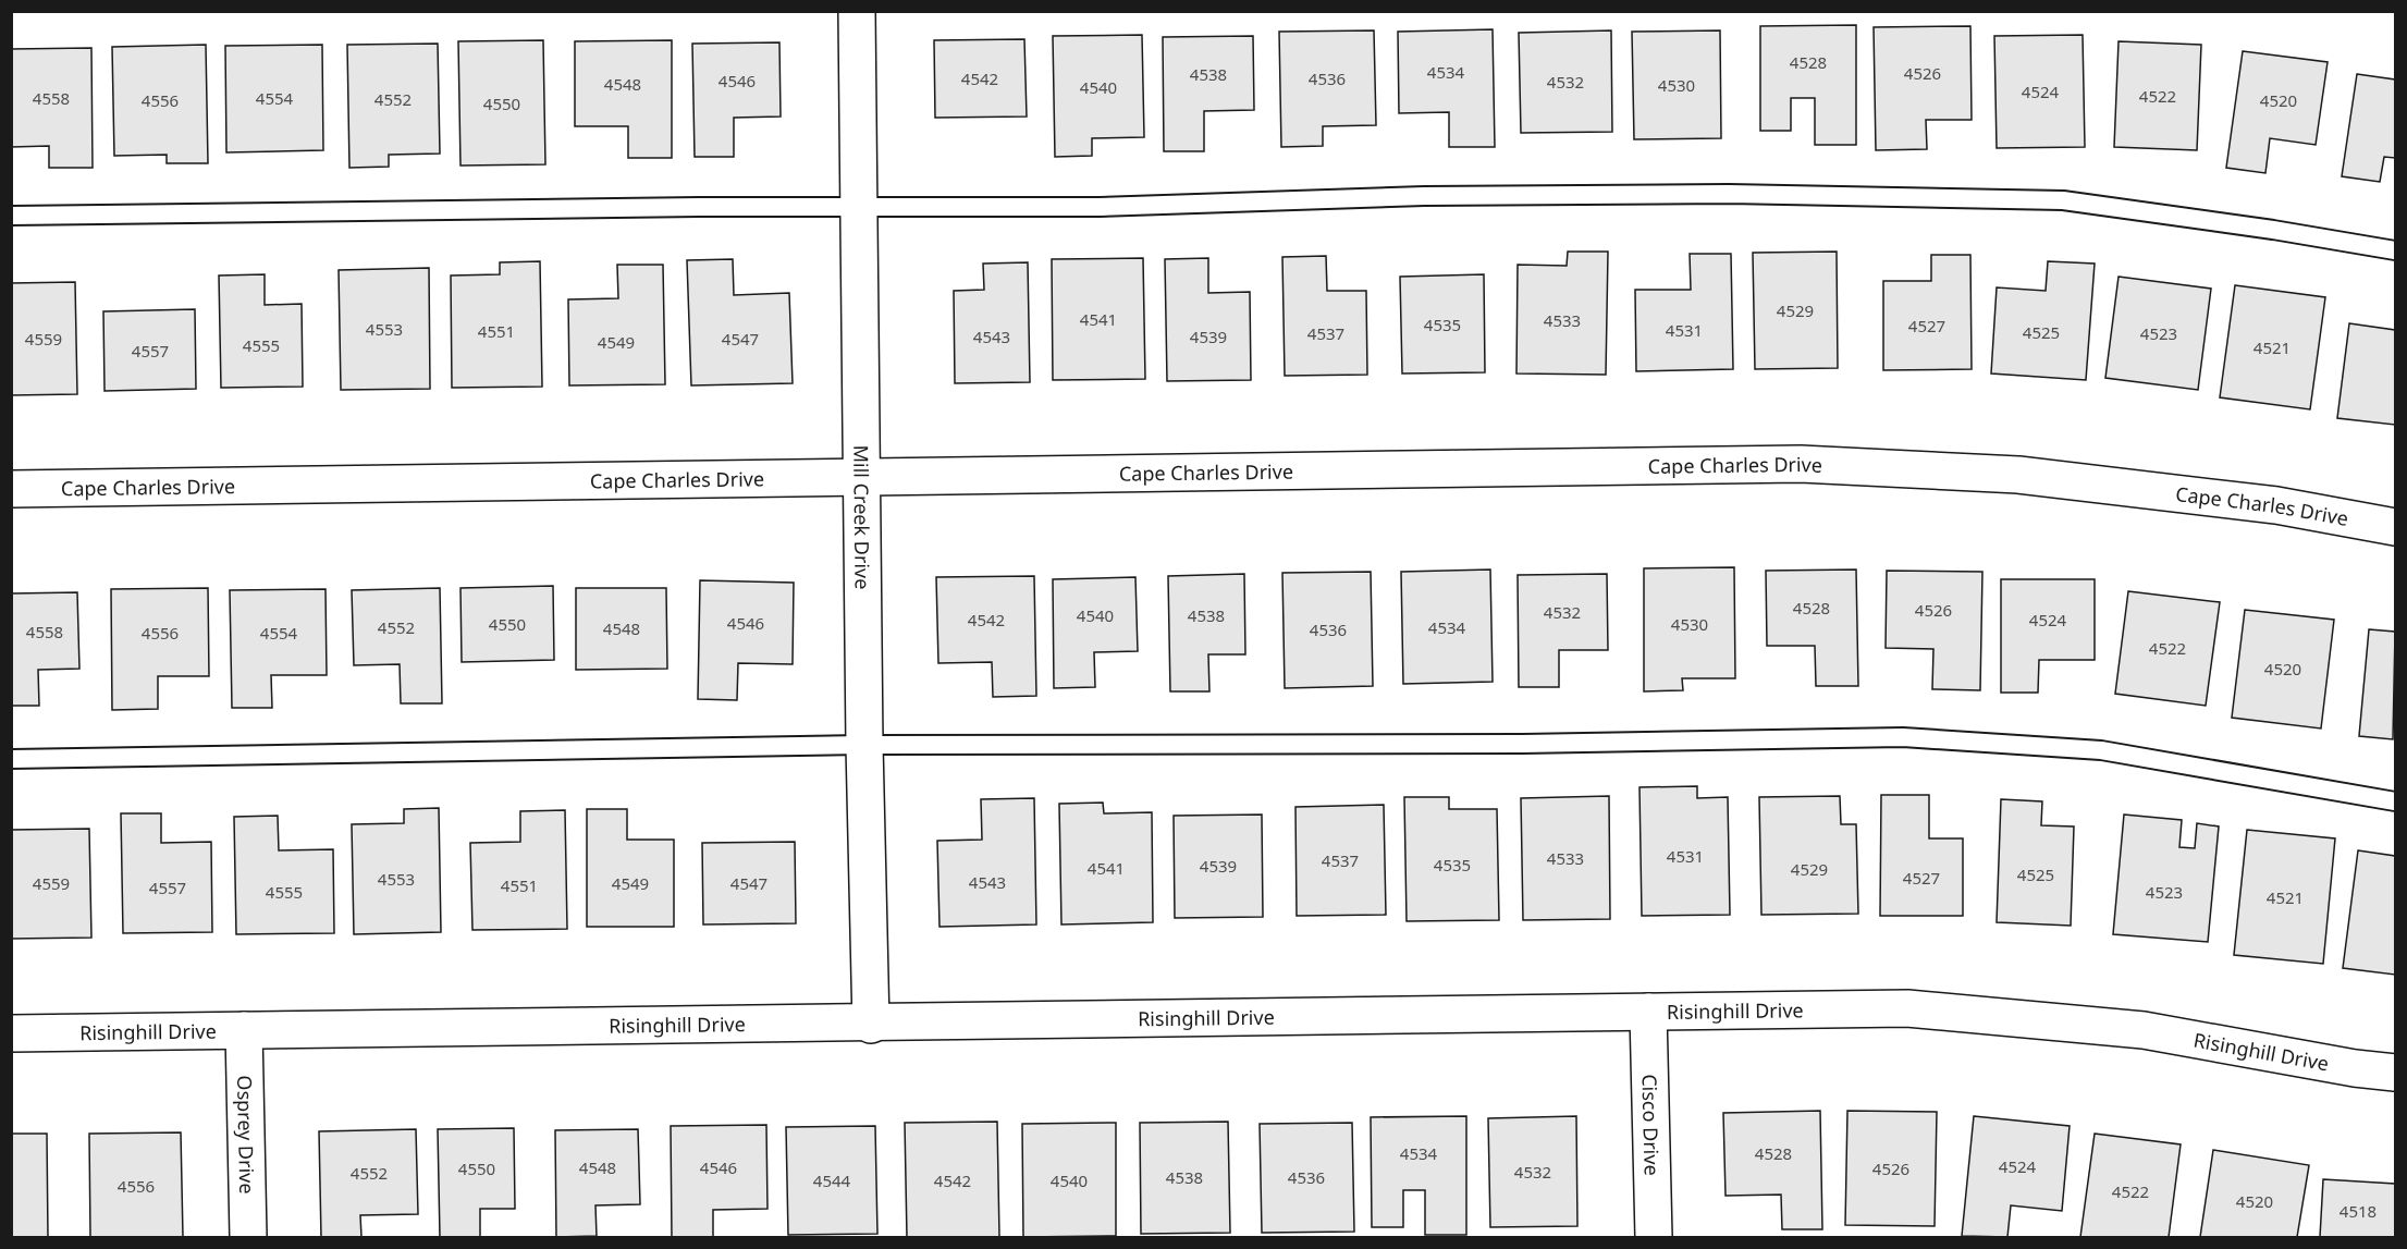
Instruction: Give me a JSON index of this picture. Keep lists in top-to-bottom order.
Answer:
{
  "streets": {
    "street": [
      "Cape Charles Drive",
      "Mill Creek Drive",
      "Risinghill Drive",
      "Cisco Drive",
      "Osprey Drive"
    ]
  },
  "crossings": [
    ["Cape Charles Drive", "Mill Creek Drive"],
    ["Mill Creek Drive", "Risinghill Drive"],
    ["Risinghill Drive", "Cisco Drive"],
    ["Risinghill Drive", "Osprey Drive"]
  ],
  "house_numbers": [
    "4528",
    "4534",
    "4526",
    "4538",
    "4542",
    "4536",
    "4546",
    "4532",
    "4548",
    "4530",
    "4540",
    "4524",
    "4522",
    "4558",
    "4554",
    "4552",
    "4556",
    "4520",
    "4550",
    "4529",
    "4541",
    "4533",
    "4535",
    "4527",
    "4553",
    "4531",
    "4551",
    "4525",
    "4537",
    "4523",
    "4543",
    "4539",
    "4559",
    "4547",
    "4549",
    "4555",
    "4521",
    "4557",
    "4528",
    "4526",
    "4532",
    "4540",
    "4538",
    "4542",
    "4524",
    "4546",
    "4550",
    "4530",
    "4552",
    "4534",
    "4548",
    "4536",
    "4558",
    "4556",
    "4554",
    "4522",
    "4520",
    "4531",
    "4533",
    "4537",
    "4535",
    "4539",
    "4541",
    "4529",
    "4525",
    "4527",
    "4553",
    "4543",
    "4559",
    "4549",
    "4547",
    "4551",
    "4557",
    "4555",
    "4523",
    "4521",
    "4534",
    "4528",
    "4524",
    "4548",
    "4546",
    "4550",
    "4526",
    "4532",
    "4552",
    "4538",
    "4536",
    "4544",
    "4542",
    "4540",
    "4556",
    "4522",
    "4520",
    "4518"
  ]
}
